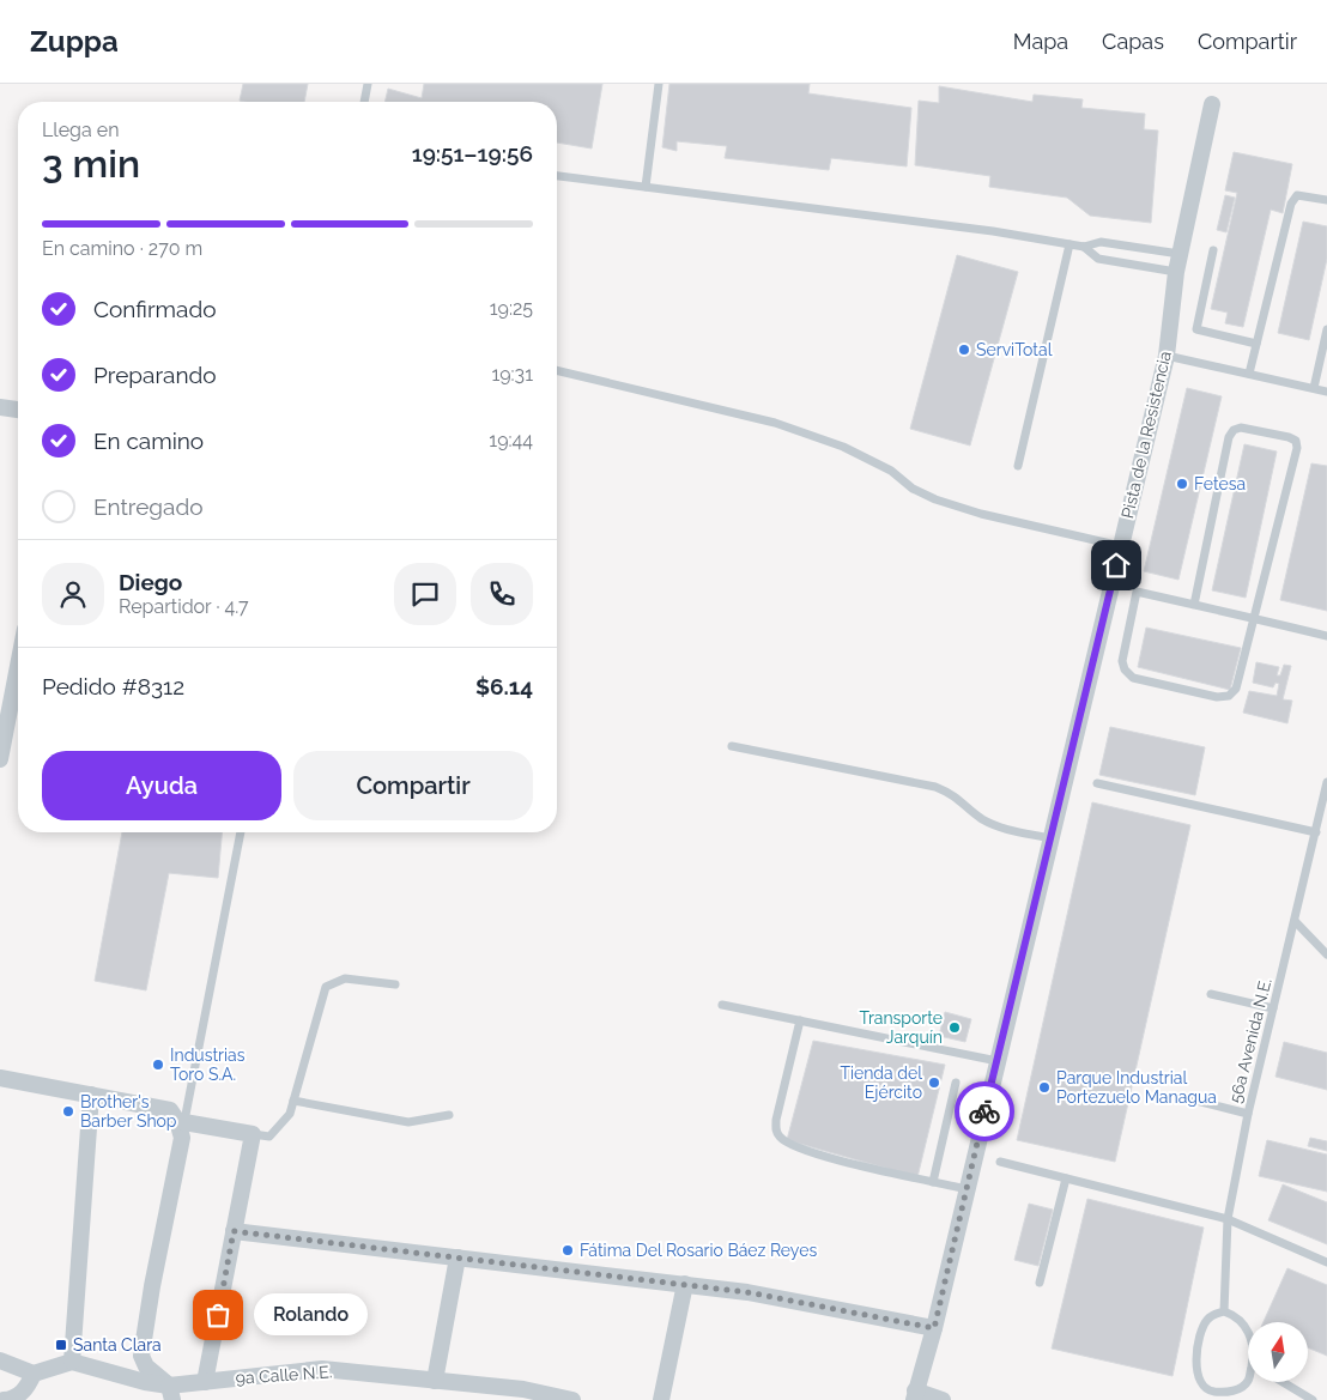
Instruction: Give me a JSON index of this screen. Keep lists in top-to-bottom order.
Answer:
{
  "streets": {
    "street": ["Pista de la Resistencia", "9a Calle N.E."],
    "lane": ["56a Avenida N.E."]
  },
  "places": {
    "other": [
      "ServiTotal",
      "Fetesa",
      "Transporte Jarquín",
      "Industrias Toro S.A.",
      "Tienda del Ejército",
      "Parque Industrial Portezuelo Managua",
      "Brother's Barber Shop",
      "Fátima Del Rosario Báez Reyes",
      "Rolando"
    ],
    "transit": ["Santa Clara"]
  },
  "north": "top",
  "page": {
    "header": "Zuppa",
    "nav": ["Mapa", "Capas", "Compartir"],
    "heading": ["3 min", "Llega en", "19:51–19:56"],
    "panel": [
      "Diego",
      "Repartidor · 4.7",
      "Pedido #8312",
      "$6.14"
    ],
    "bar": "En camino · 270 m",
    "list": [
      ["Confirmado", "19:25"],
      ["Preparando", "19:31"],
      ["En camino", "19:44"],
      "Entregado"
    ],
    "buttons": ["Ayuda", "Compartir"],
    "bubble": "Rolando"
  }
}
